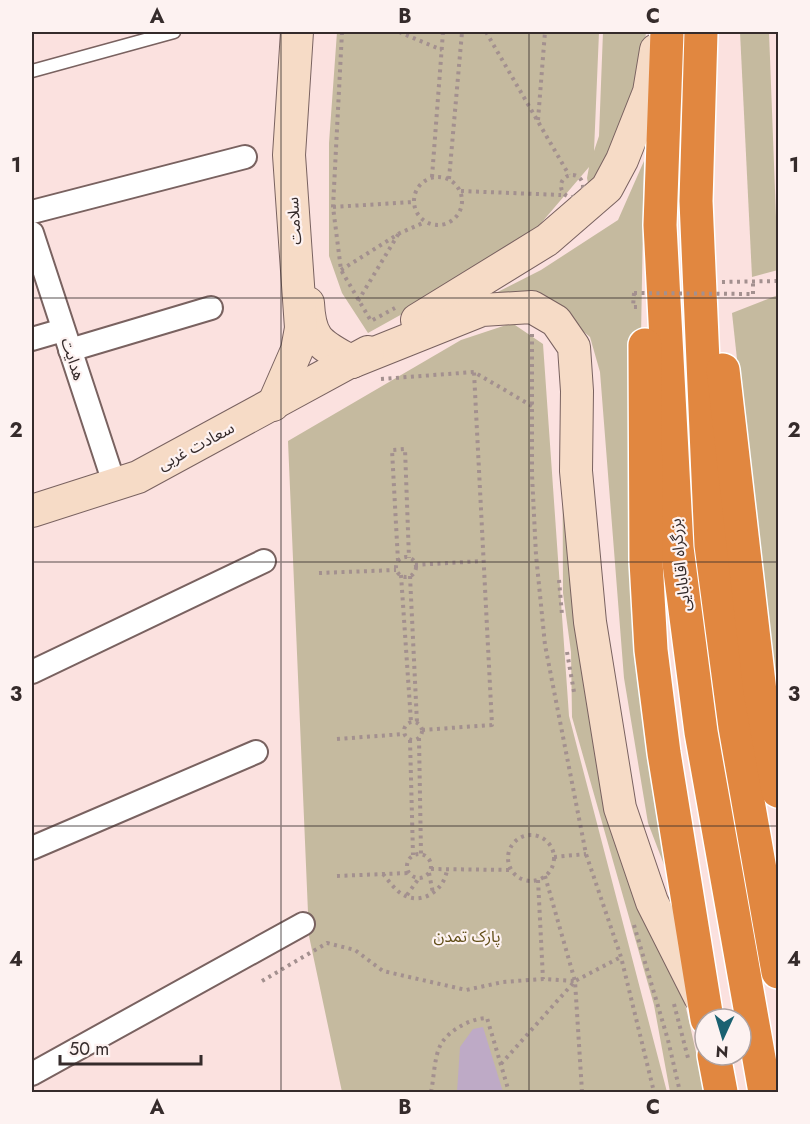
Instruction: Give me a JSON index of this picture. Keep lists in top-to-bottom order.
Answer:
{
  "streets": {
    "highway": ["بزرگراه اقابابایی"],
    "street": ["سلامت", "هدایت", "سعادت غربی"]
  },
  "crossings": [
    ["سلامت", "سعادت غربی"],
    ["هدایت", "سعادت غربی"]
  ],
  "parks": ["پارک تمدن"],
  "scale_bar": "50 m",
  "north": "bottom",
  "grid": {
    "columns": ["A", "B", "C"],
    "rows": [
      "1",
      "2",
      "3",
      "4"
    ]
  }
}
